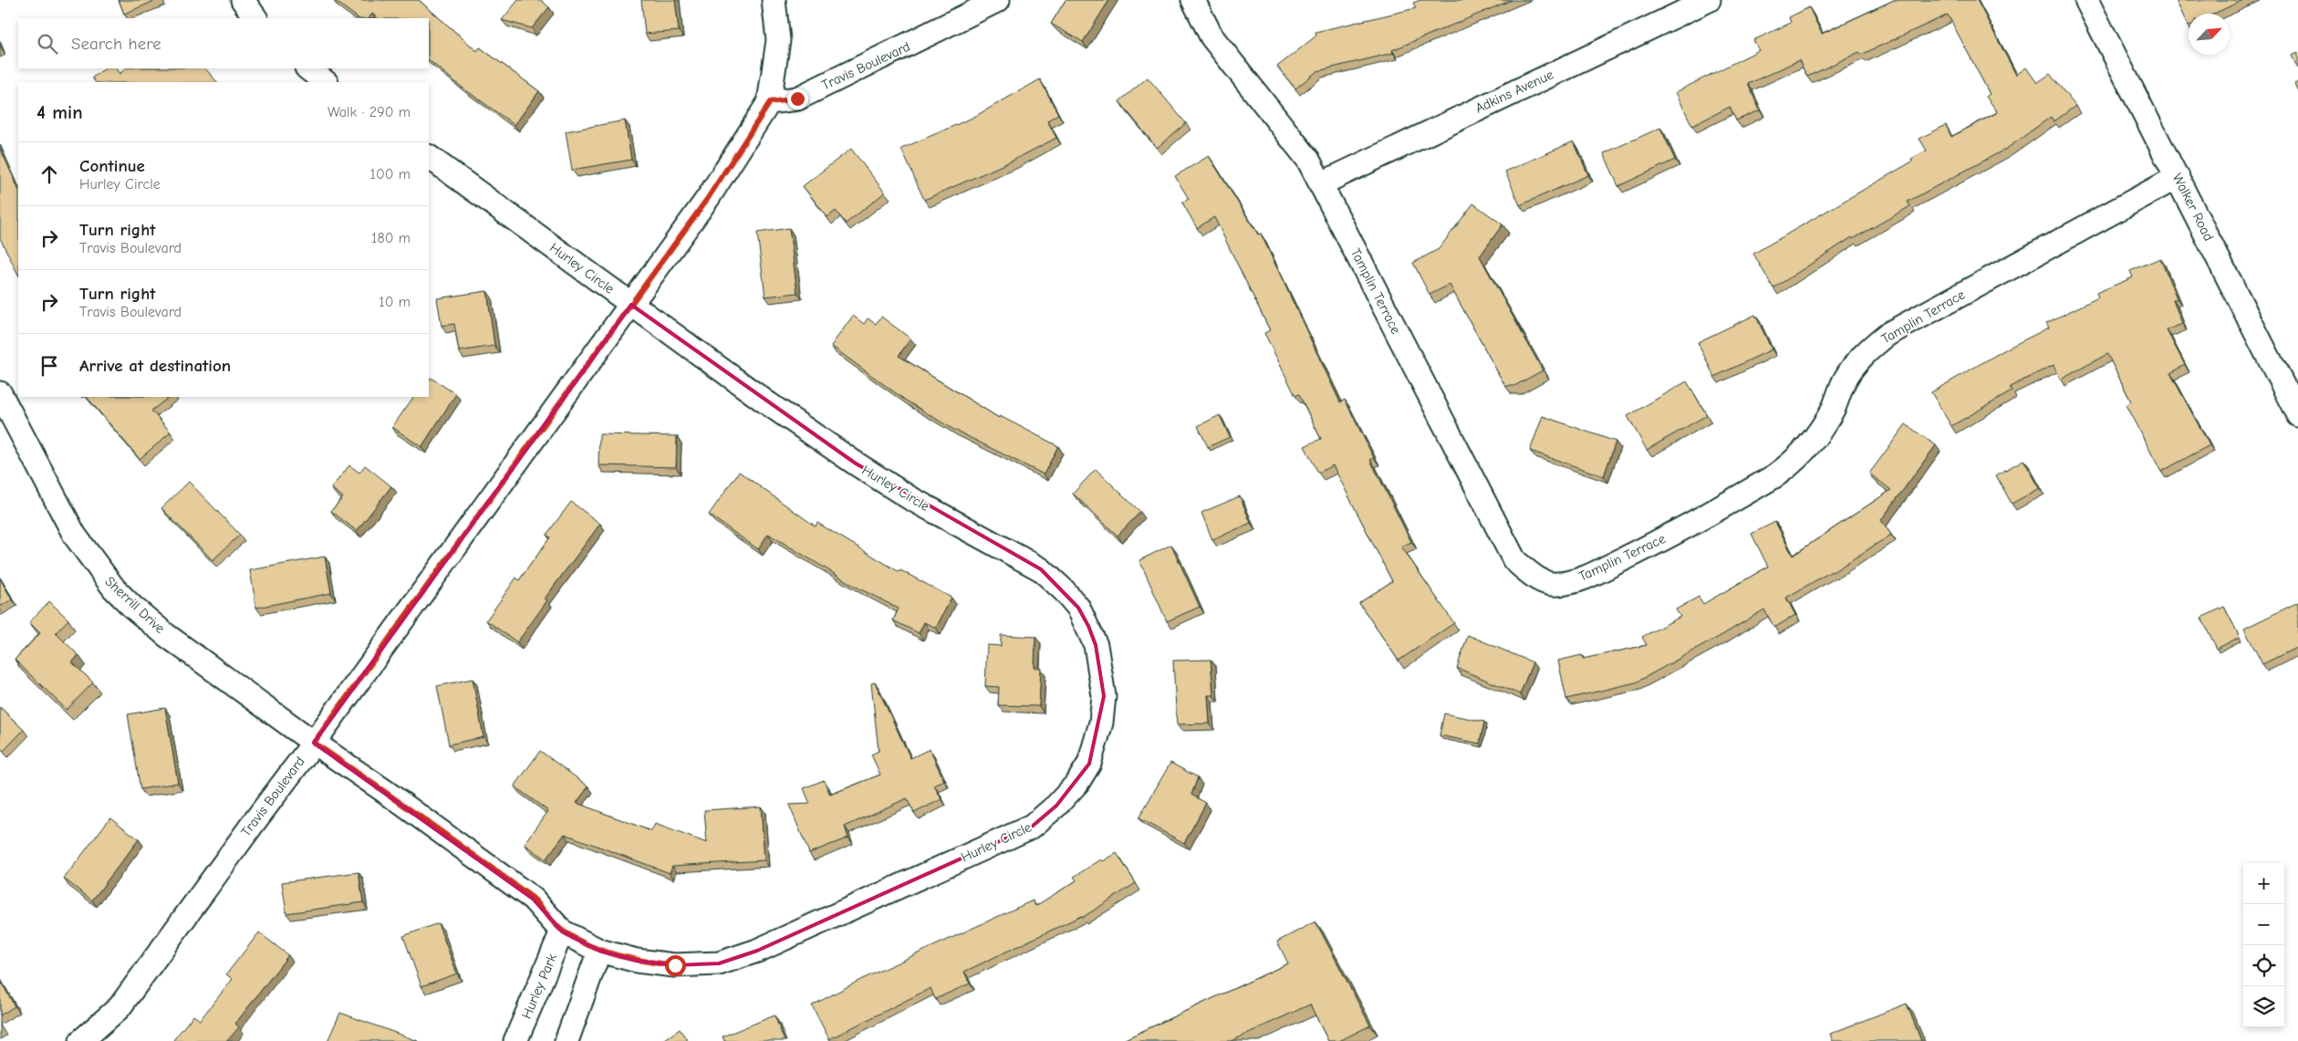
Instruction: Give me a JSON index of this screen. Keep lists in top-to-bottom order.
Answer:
{
  "streets": {
    "street": [
      "Travis Boulevard",
      "Adkins Avenue",
      "Walker Road",
      "Hurley Circle",
      "Tamplin Terrace",
      "Sherrill Drive",
      "Hurley Park"
    ]
  },
  "crossings": [
    ["Travis Boulevard", "Hurley Circle"],
    ["Travis Boulevard", "Sherrill Drive"],
    ["Adkins Avenue", "Tamplin Terrace"],
    ["Walker Road", "Tamplin Terrace"],
    ["Hurley Circle", "Sherrill Drive"],
    ["Hurley Circle", "Hurley Park"]
  ],
  "north": "top right",
  "page": {
    "search": "Search here",
    "heading": ["4 min", "Walk · 290 m"],
    "list": [
      ["Continue", "Hurley Circle", "100 m"],
      ["Turn right", "Travis Boulevard", "180 m"],
      ["Turn right", "Travis Boulevard", "10 m"],
      "Arrive at destination"
    ],
    "map_buttons": ["+", "−"]
  }
}
